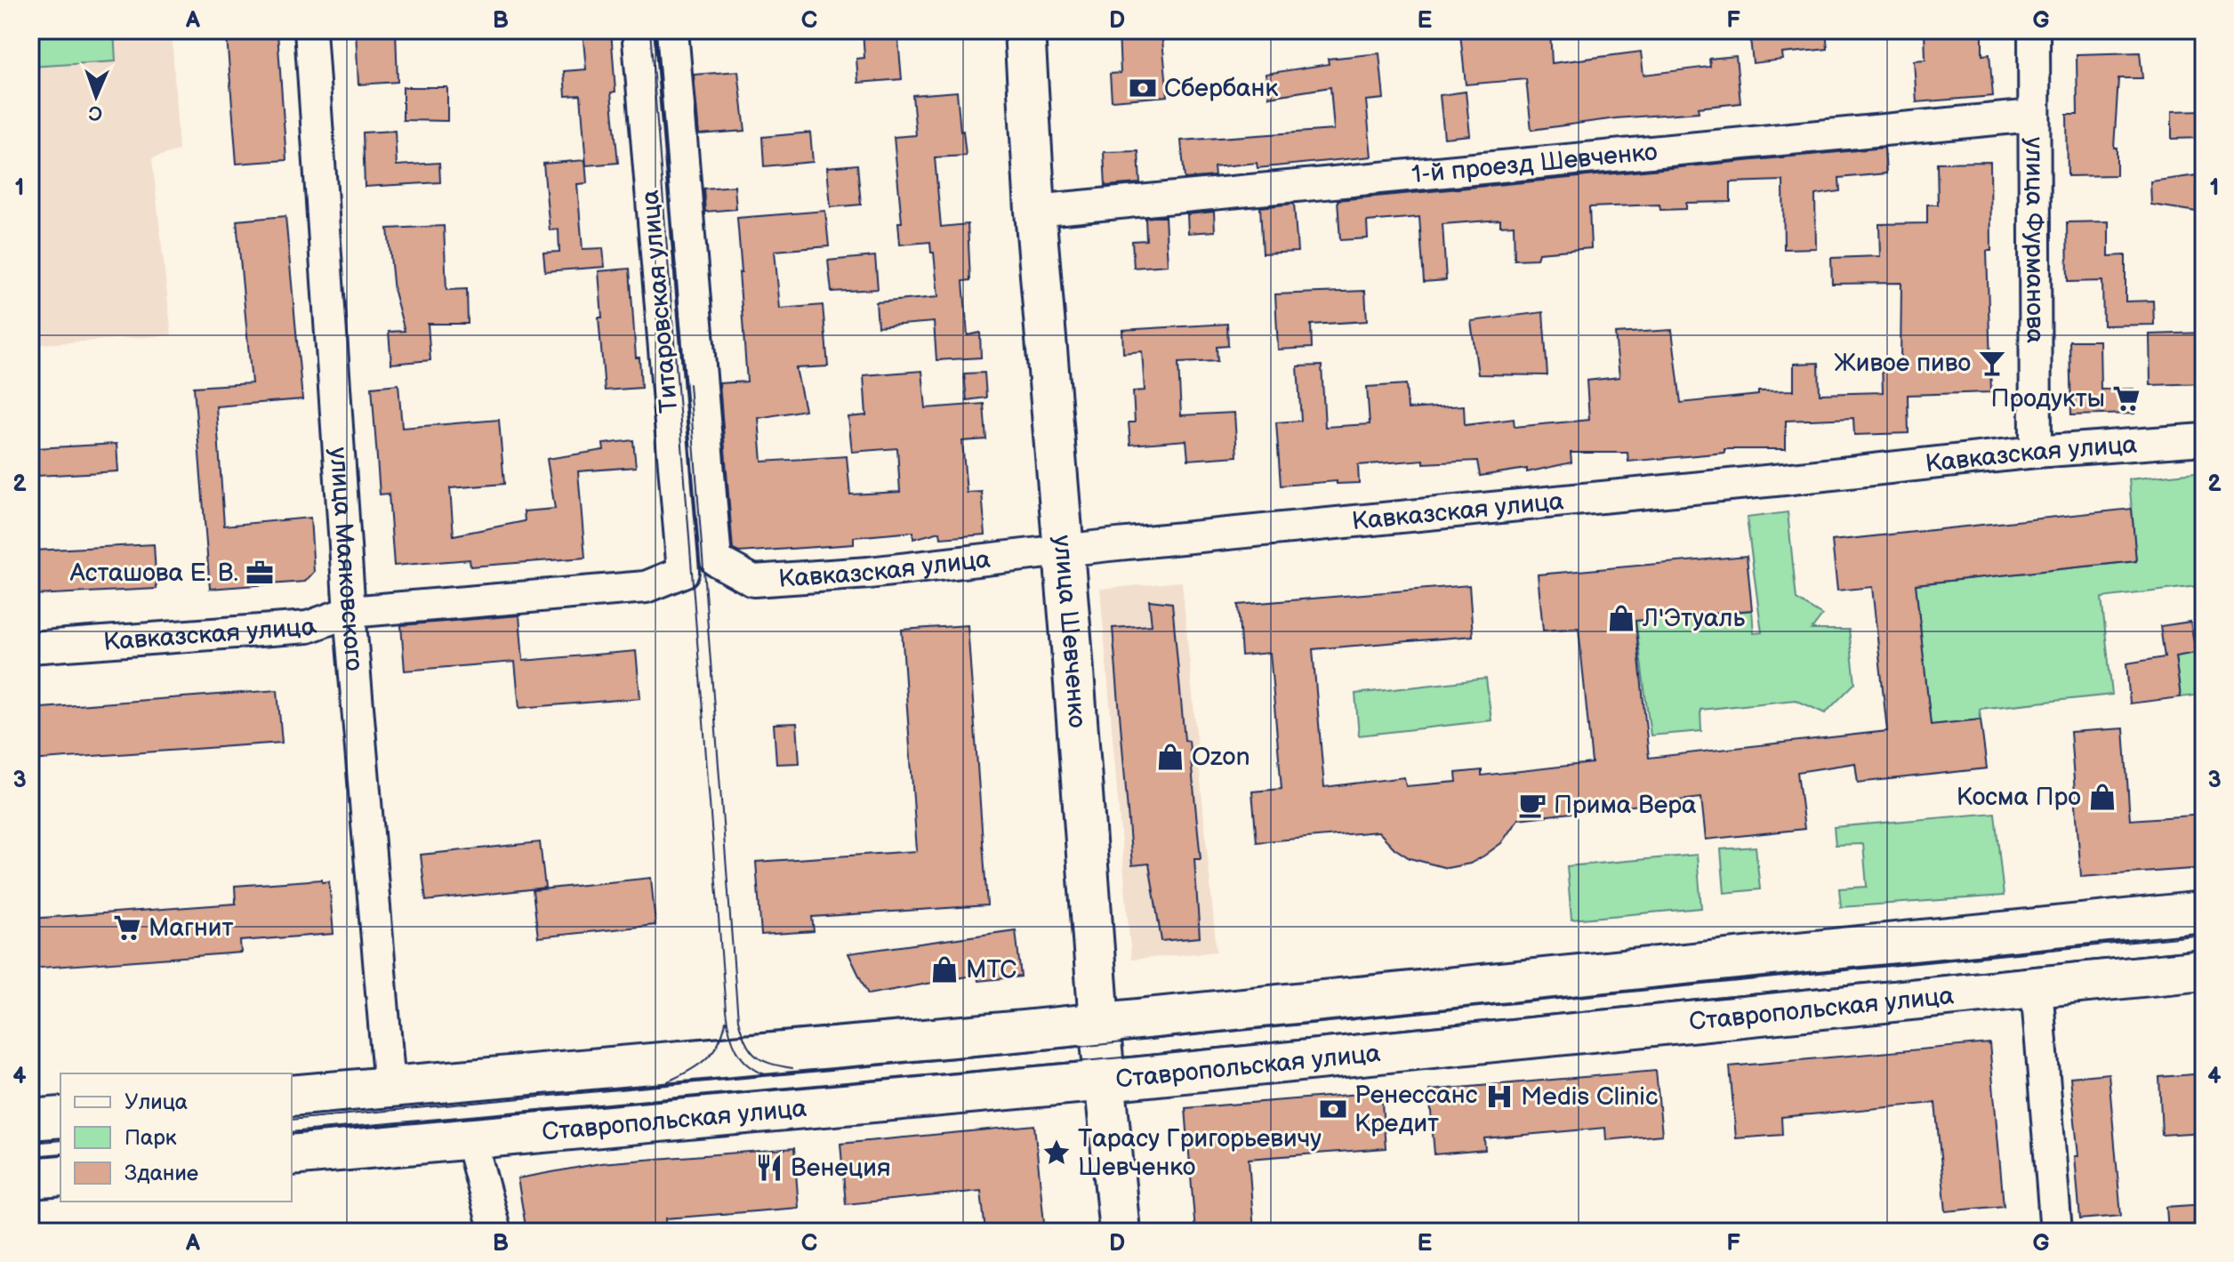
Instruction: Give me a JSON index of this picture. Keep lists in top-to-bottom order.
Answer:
{
  "streets": {
    "main road": ["улица Шевченко", "Ставропольская улица"],
    "street": [
      "1-й проезд Шевченко",
      "улица Фурманова",
      "Титаровская улица",
      "Кавказская улица",
      "улица Маяковского"
    ]
  },
  "crossings": [
    ["1-й проезд Шевченко", "улица Фурманова"],
    ["1-й проезд Шевченко", "улица Шевченко"],
    ["улица Фурманова", "Кавказская улица"],
    ["Титаровская улица", "Кавказская улица"],
    ["Кавказская улица", "улица Маяковского"],
    ["Кавказская улица", "улица Шевченко"],
    ["улица Шевченко", "Ставропольская улица"]
  ],
  "places": {
    "bank": ["Сбербанк", "Ренессанс Кредит"],
    "bar": ["Живое пиво"],
    "supermarket": ["Продукты", "Магнит"],
    "office": ["Асташова Е. В."],
    "shop": [
      "Л'Этуаль",
      "Ozon",
      "Косма Про",
      "МТС"
    ],
    "cafe": ["Прима Вера"],
    "hospital": ["Medis Clinic"],
    "place": ["Тарасу Григорьевичу Шевченко"],
    "restaurant": ["Венеция"]
  },
  "legend": ["Улица", "Парк", "Здание"],
  "north": "bottom",
  "grid": {
    "columns": [
      "A",
      "B",
      "C",
      "D",
      "E",
      "F",
      "G"
    ],
    "rows": [
      "1",
      "2",
      "3",
      "4"
    ]
  }
}
